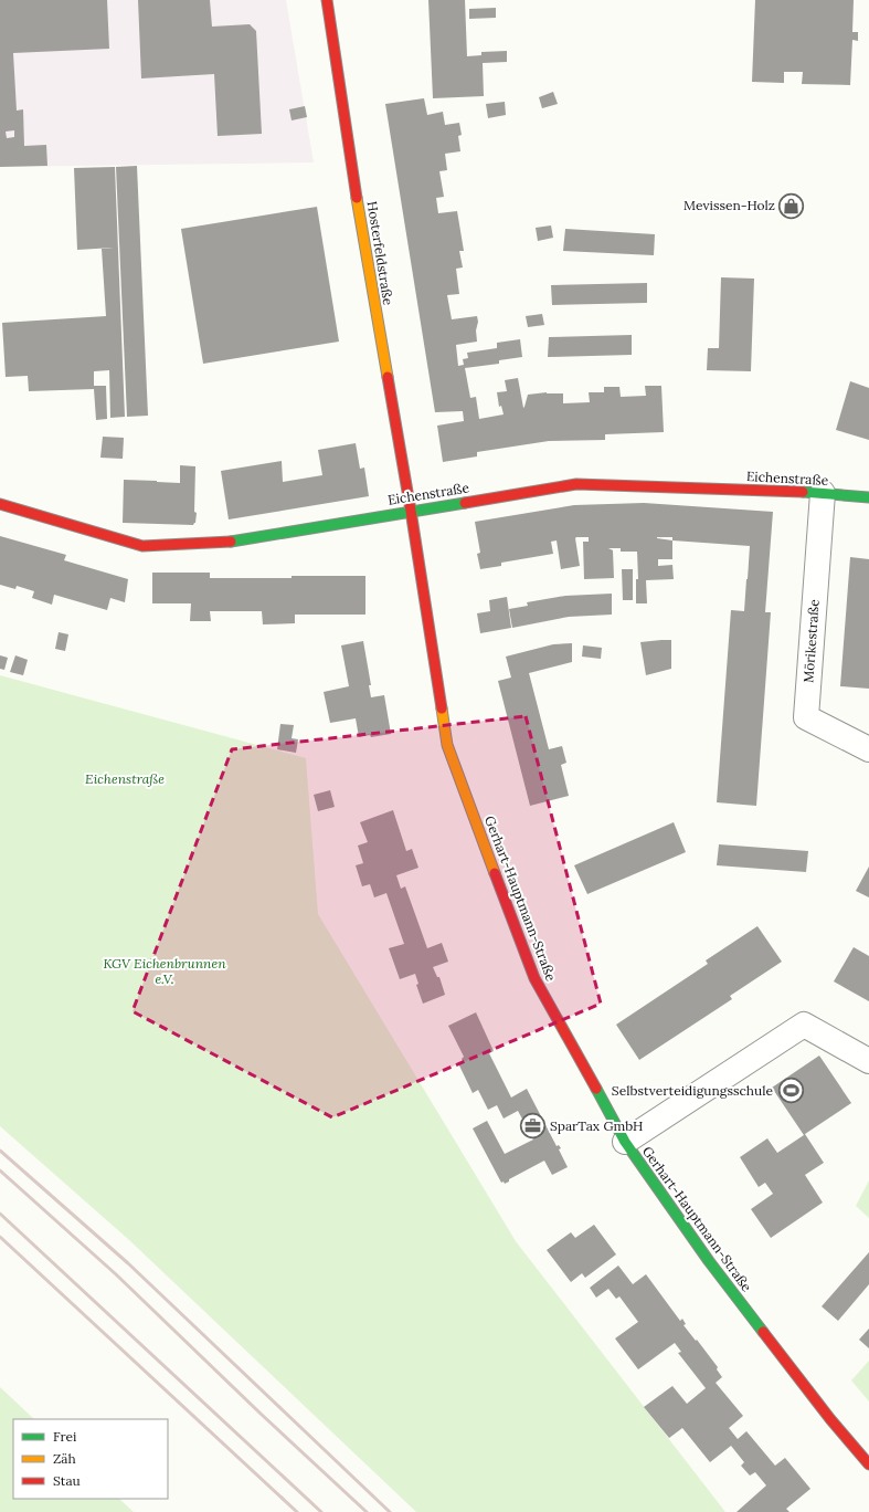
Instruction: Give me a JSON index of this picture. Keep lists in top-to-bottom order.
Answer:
{
  "streets": {
    "street": [
      "Hosterfeldstraße",
      "Eichenstraße",
      "Mörikestraße",
      "Gerhart-Hauptmann-Straße"
    ]
  },
  "crossings": [
    ["Hosterfeldstraße", "Eichenstraße"],
    ["Hosterfeldstraße", "Gerhart-Hauptmann-Straße"],
    ["Eichenstraße", "Mörikestraße"],
    ["Eichenstraße", "Gerhart-Hauptmann-Straße"]
  ],
  "parks": ["Eichenstraße", "KGV Eichenbrunnen e.V."],
  "places": {
    "shop": ["Mevissen-Holz"],
    "sports": ["Selbstverteidigungsschule"],
    "office": ["SparTax GmbH"]
  },
  "legend": ["Frei", "Zäh", "Stau"]
}
